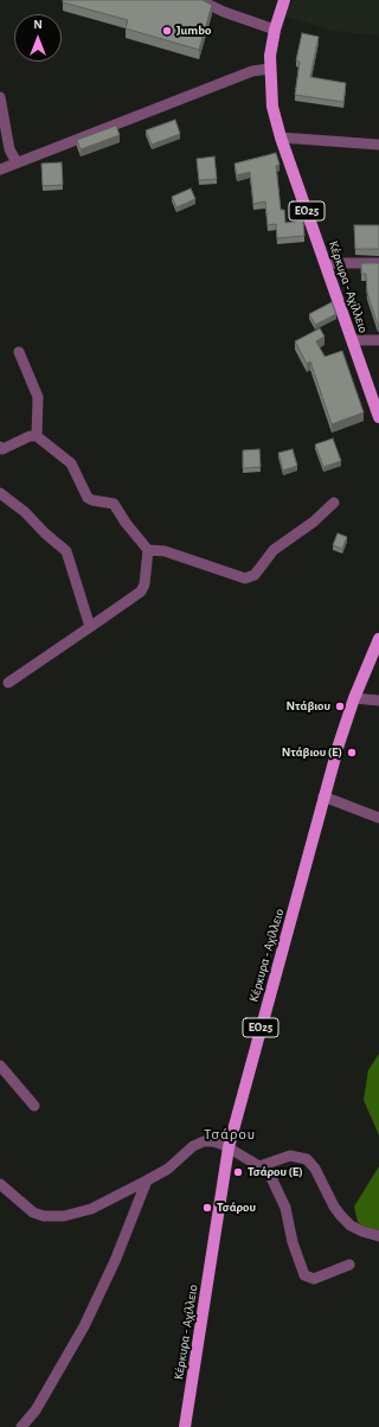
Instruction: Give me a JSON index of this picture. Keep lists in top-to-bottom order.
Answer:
{
  "streets": {
    "main road": ["ΕΟ25", "Κέρκυρα - Αχίλλειο"]
  },
  "districts": ["Τσάρου"],
  "places": [
    "Jumbo",
    "Ντάβιου",
    "Ντάβιου (E)",
    "Τσάρου (E)",
    "Τσάρου"
  ],
  "north": "top"
}
